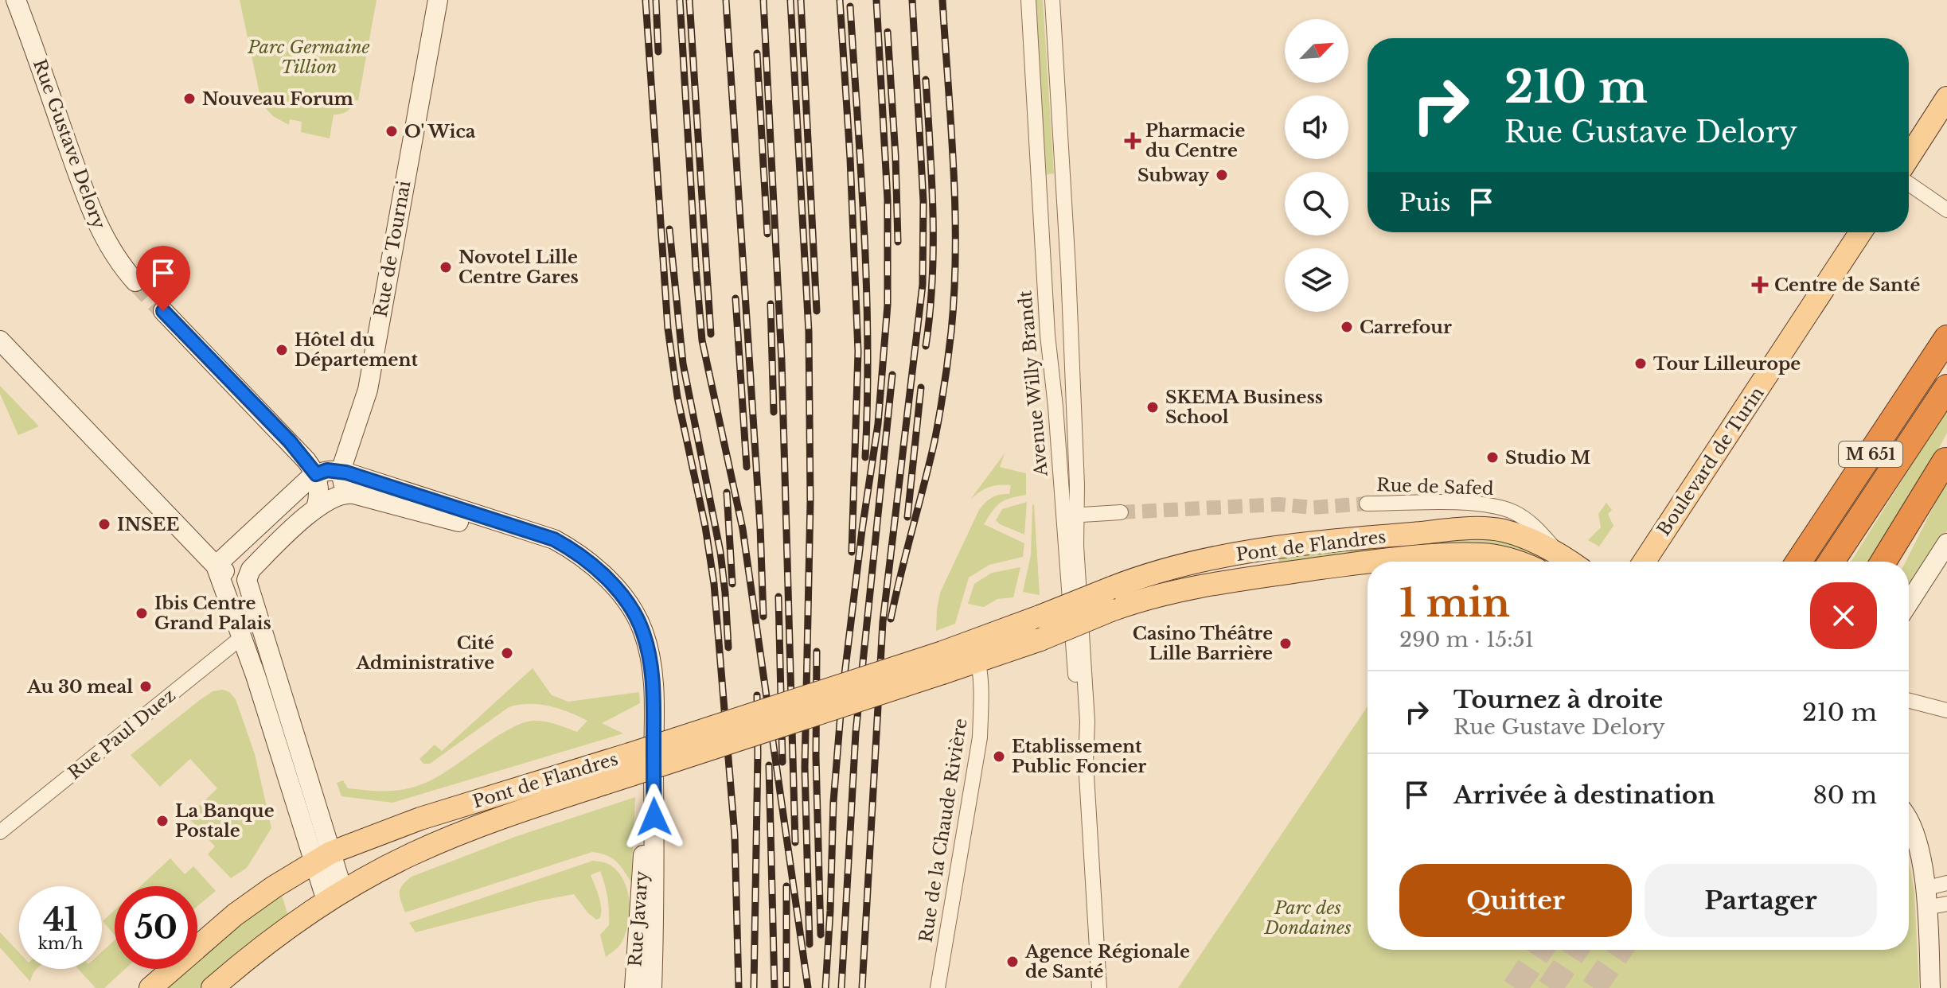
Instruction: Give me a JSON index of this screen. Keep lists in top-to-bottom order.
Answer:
{
  "streets": {
    "highway": ["M 651"],
    "main road": [
      "Rue Gustave Delory",
      "Rue de Tournai",
      "Boulevard de Turin",
      "Pont de Flandres",
      "Rue Javary"
    ],
    "street": [
      "Avenue Willy Brandt",
      "Rue de Safed",
      "Rue Paul Duez",
      "Rue de la Chaude Rivière"
    ]
  },
  "crossings": [
    ["Rue de Tournai", "Rue Javary"],
    ["Rue de Safed", "Pont de Flandres"],
    ["Pont de Flandres", "Rue de la Chaude Rivière"],
    ["Pont de Flandres", "Rue Javary"]
  ],
  "parks": ["Parc Germaine Tillion", "Parc des Dondaines"],
  "places": {
    "other": [
      "Nouveau Forum",
      "O' Wica",
      "Subway",
      "Novotel Lille Centre Gares",
      "Carrefour",
      "Hôtel du Département",
      "Tour Lilleurope",
      "SKEMA Business School",
      "Studio M",
      "INSEE",
      "Ibis Centre Grand Palais",
      "Casino Théâtre Lille Barrière",
      "Cité Administrative",
      "Au 30 meal",
      "Etablissement Public Foncier",
      "La Banque Postale",
      "Agence Régionale de Santé"
    ],
    "health": ["Pharmacie du Centre", "Centre de Santé"]
  },
  "north": "top right",
  "page": {
    "turn": ["210 m", "Rue Gustave Delory"],
    "then": "Puis",
    "heading": ["1 min", "290 m · 15:51"],
    "list": [
      {
        "name": "Tournez à droite",
        "note": "Rue Gustave Delory",
        "value": "210 m"
      },
      {
        "name": "Arrivée à destination",
        "value": "80 m"
      }
    ],
    "buttons": ["Quitter", "Partager"],
    "speed": "41 km/h",
    "limit": "50"
  }
}
